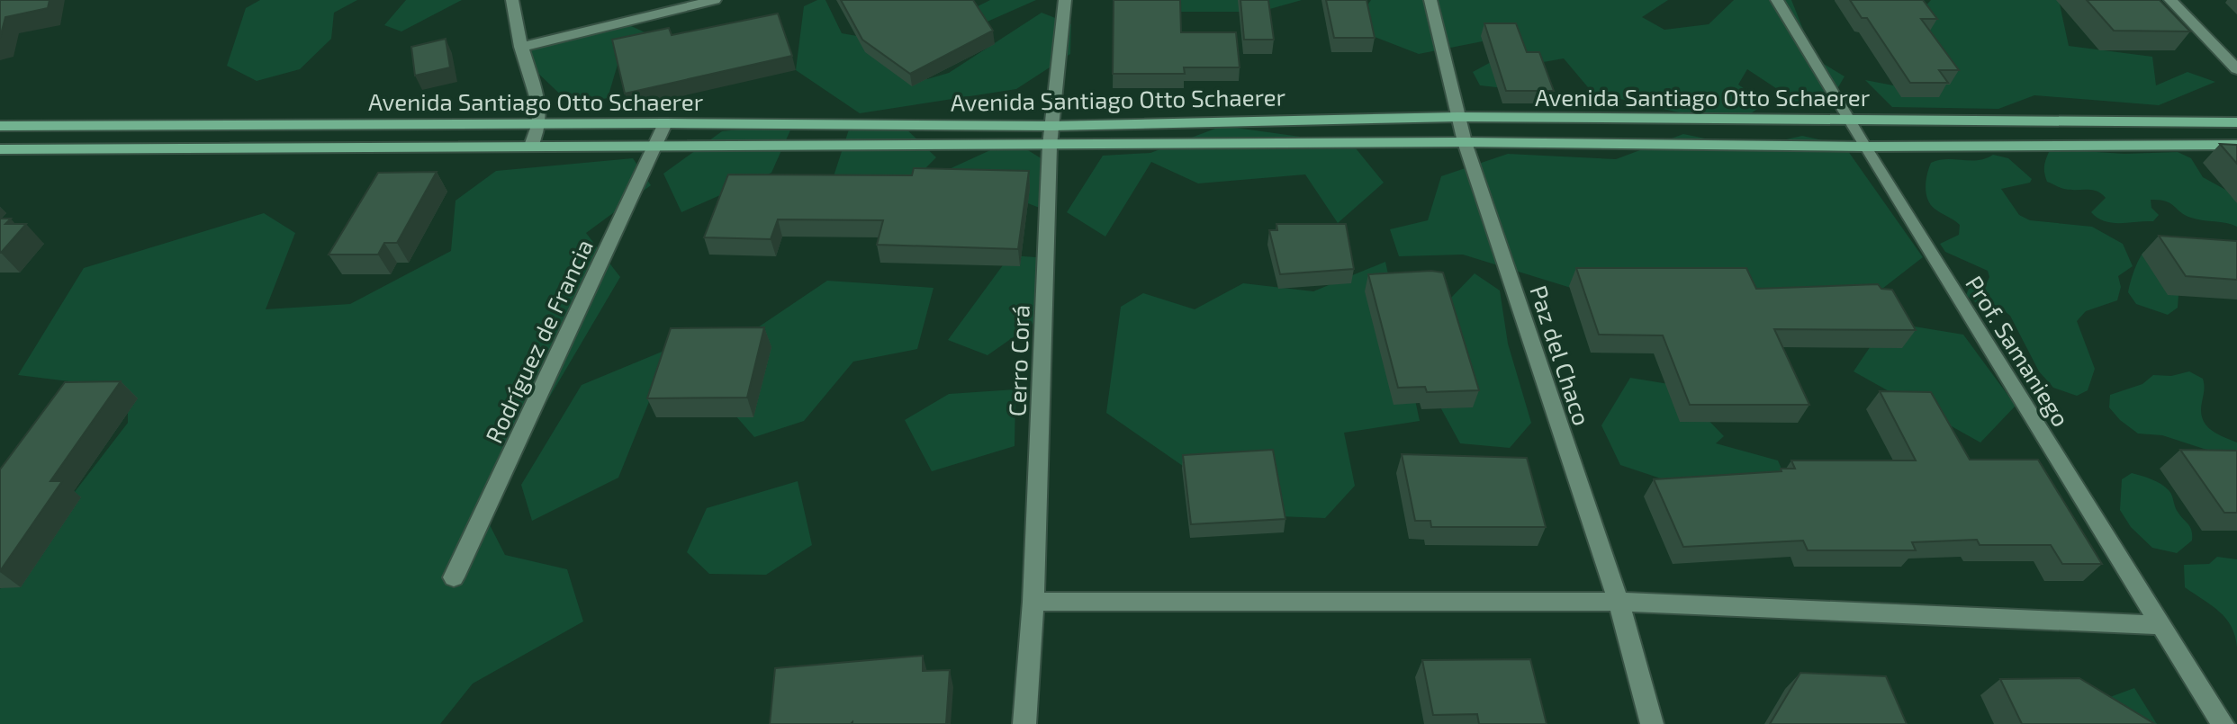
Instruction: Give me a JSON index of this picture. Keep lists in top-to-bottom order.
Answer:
{
  "streets": {
    "main road": ["Avenida Santiago Otto Schaerer"],
    "street": [
      "Rodríguez de Francia",
      "Prof. Samaniego",
      "Paz del Chaco",
      "Cerro Corá"
    ]
  },
  "crossings": [
    ["Avenida Santiago Otto Schaerer", "Rodríguez de Francia"],
    ["Avenida Santiago Otto Schaerer", "Prof. Samaniego"],
    ["Avenida Santiago Otto Schaerer", "Paz del Chaco"],
    ["Avenida Santiago Otto Schaerer", "Cerro Corá"]
  ]
}
